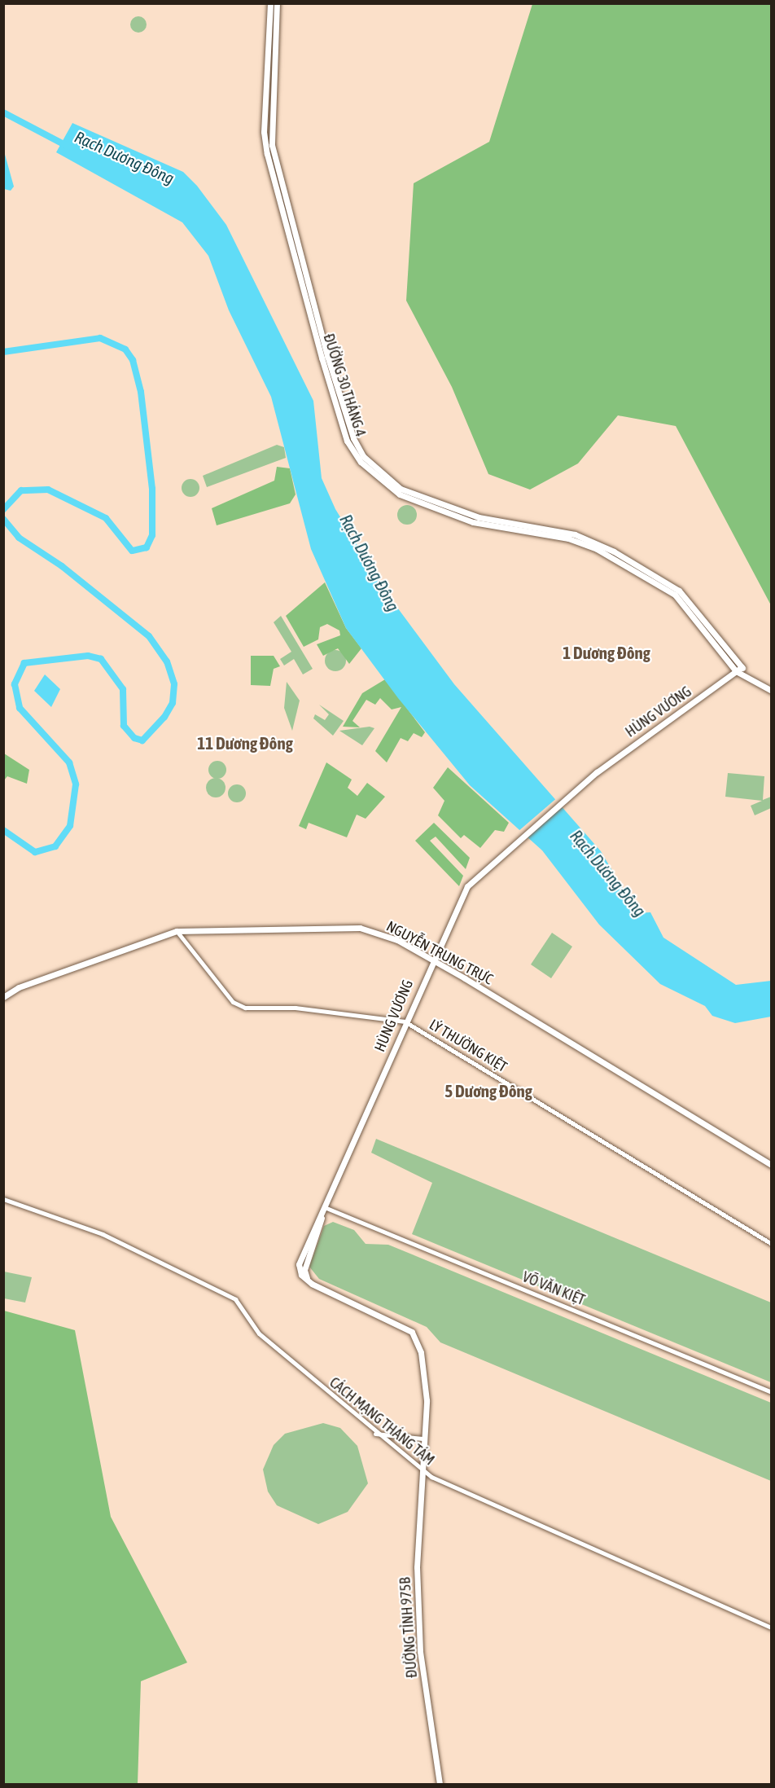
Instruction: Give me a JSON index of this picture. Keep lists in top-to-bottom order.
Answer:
{
  "streets": {
    "main road": [
      "ĐƯỜNG 30 THÁNG 4",
      "HÙNG VƯƠNG",
      "NGUYỄN TRUNG TRỰC",
      "ĐƯỜNG TỈNH 975B"
    ],
    "street": ["LÝ THƯỜNG KIỆT", "VÕ VĂN KIỆT", "CÁCH MẠNG THÁNG TÁM"]
  },
  "crossings": [
    ["ĐƯỜNG 30 THÁNG 4", "HÙNG VƯƠNG"],
    ["HÙNG VƯƠNG", "NGUYỄN TRUNG TRỰC"],
    ["HÙNG VƯƠNG", "LÝ THƯỜNG KIỆT"],
    ["HÙNG VƯƠNG", "VÕ VĂN KIỆT"],
    ["HÙNG VƯƠNG", "CÁCH MẠNG THÁNG TÁM"],
    ["HÙNG VƯƠNG", "ĐƯỜNG TỈNH 975B"],
    ["NGUYỄN TRUNG TRỰC", "LÝ THƯỜNG KIỆT"],
    ["CÁCH MẠNG THÁNG TÁM", "ĐƯỜNG TỈNH 975B"]
  ],
  "districts": ["1 Dương Đông", "11 Dương Đông", "5 Dương Đông"],
  "water": ["Rạch Dương Đông"]
}
